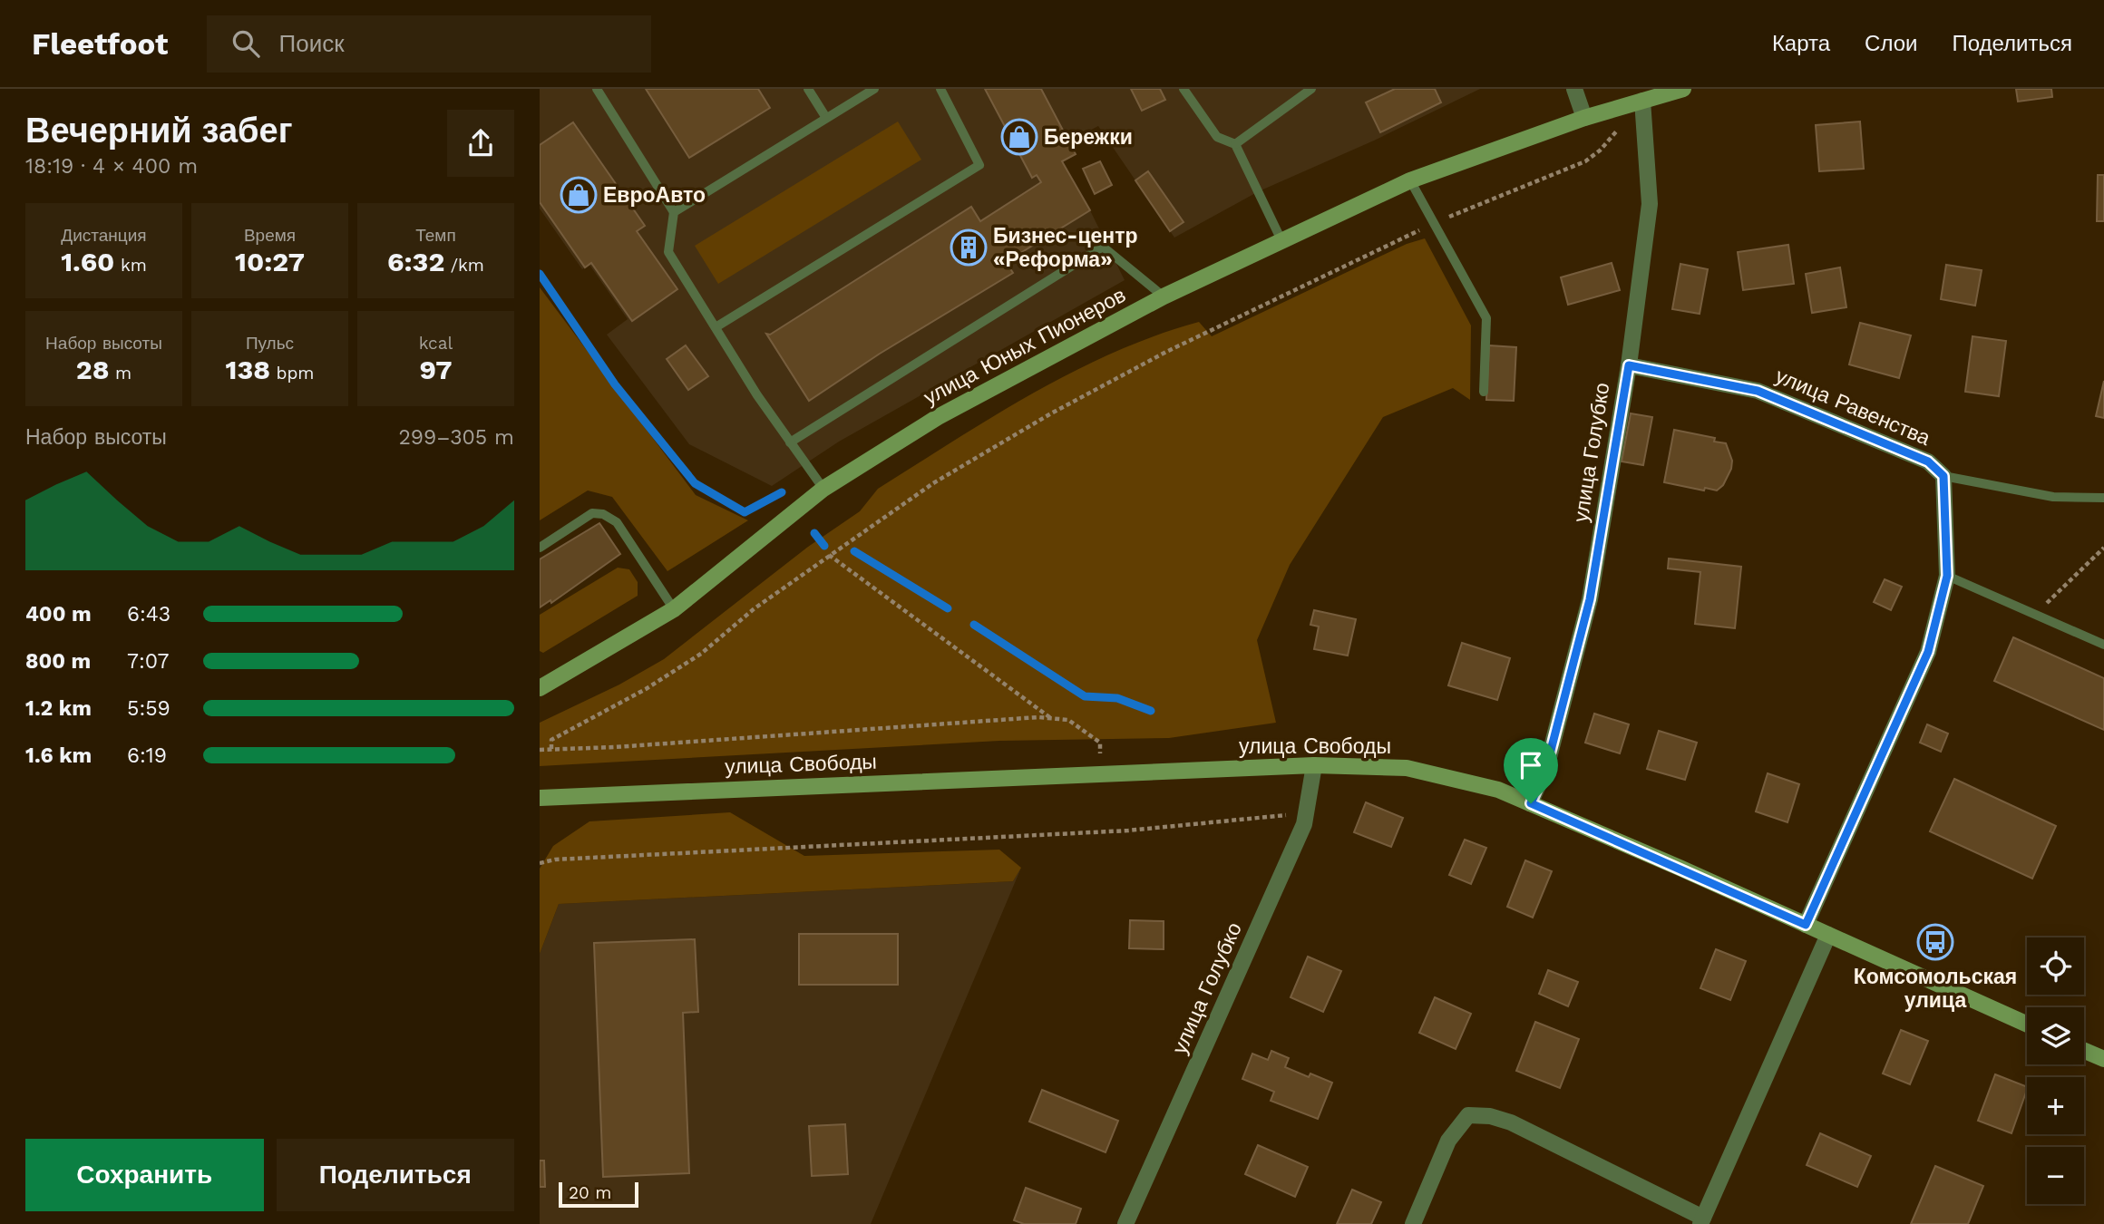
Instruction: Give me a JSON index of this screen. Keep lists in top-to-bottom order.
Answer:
{
  "streets": {
    "main road": ["улица Юных Пионеров", "улица Свободы"],
    "street": ["улица Равенства", "улица Голубко"]
  },
  "crossings": [
    ["улица Юных Пионеров", "улица Голубко"],
    ["улица Равенства", "улица Голубко"],
    ["улица Голубко", "улица Свободы"]
  ],
  "places": {
    "shop": ["Бережки", "ЕвроАвто"],
    "building": ["Бизнес-центр «Реформа»"],
    "bus stop": ["Комсомольская улица"]
  },
  "scale_bar": "20 m",
  "page": {
    "header": "Fleetfoot",
    "search": "Поиск",
    "nav": ["Карта", "Слои", "Поделиться"],
    "heading": ["Вечерний забег", "18:19 · 4 × 400 m"],
    "stats": [
      ["Дистанция", "1.60 km"],
      ["Время", "10:27"],
      ["Темп", "6:32 /km"],
      ["Набор высоты", "28 m"],
      ["Пульс", "138 bpm"],
      ["kcal", "97"]
    ],
    "chart": ["Набор высоты", "299–305 m"],
    "list": [
      {
        "name": "400 m",
        "note": "6:43"
      },
      {
        "name": "800 m",
        "note": "7:07"
      },
      {
        "name": "1.2 km",
        "note": "5:59"
      },
      {
        "name": "1.6 km",
        "note": "6:19"
      }
    ],
    "map_buttons": ["+", "−"],
    "buttons": ["Сохранить", "Поделиться"],
    "scale": "20 m"
  }
}
